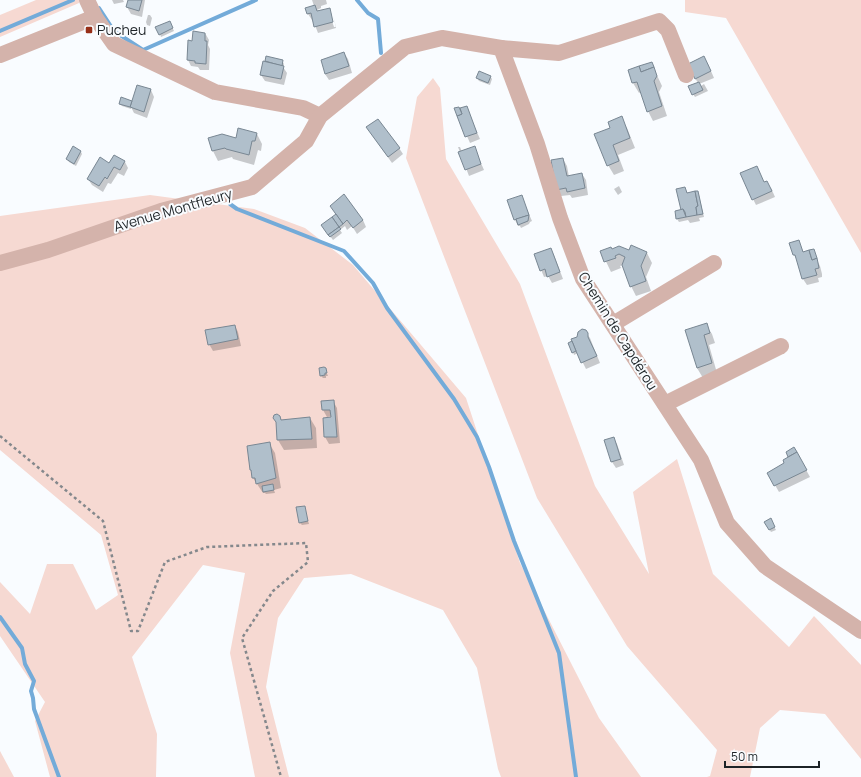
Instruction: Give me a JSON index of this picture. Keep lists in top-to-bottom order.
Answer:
{
  "streets": {
    "street": ["Avenue Montfleury", "Chemin de Capdérou"]
  },
  "places": {
    "transit": ["Pucheu"]
  },
  "scale_bar": "50 m"
}
